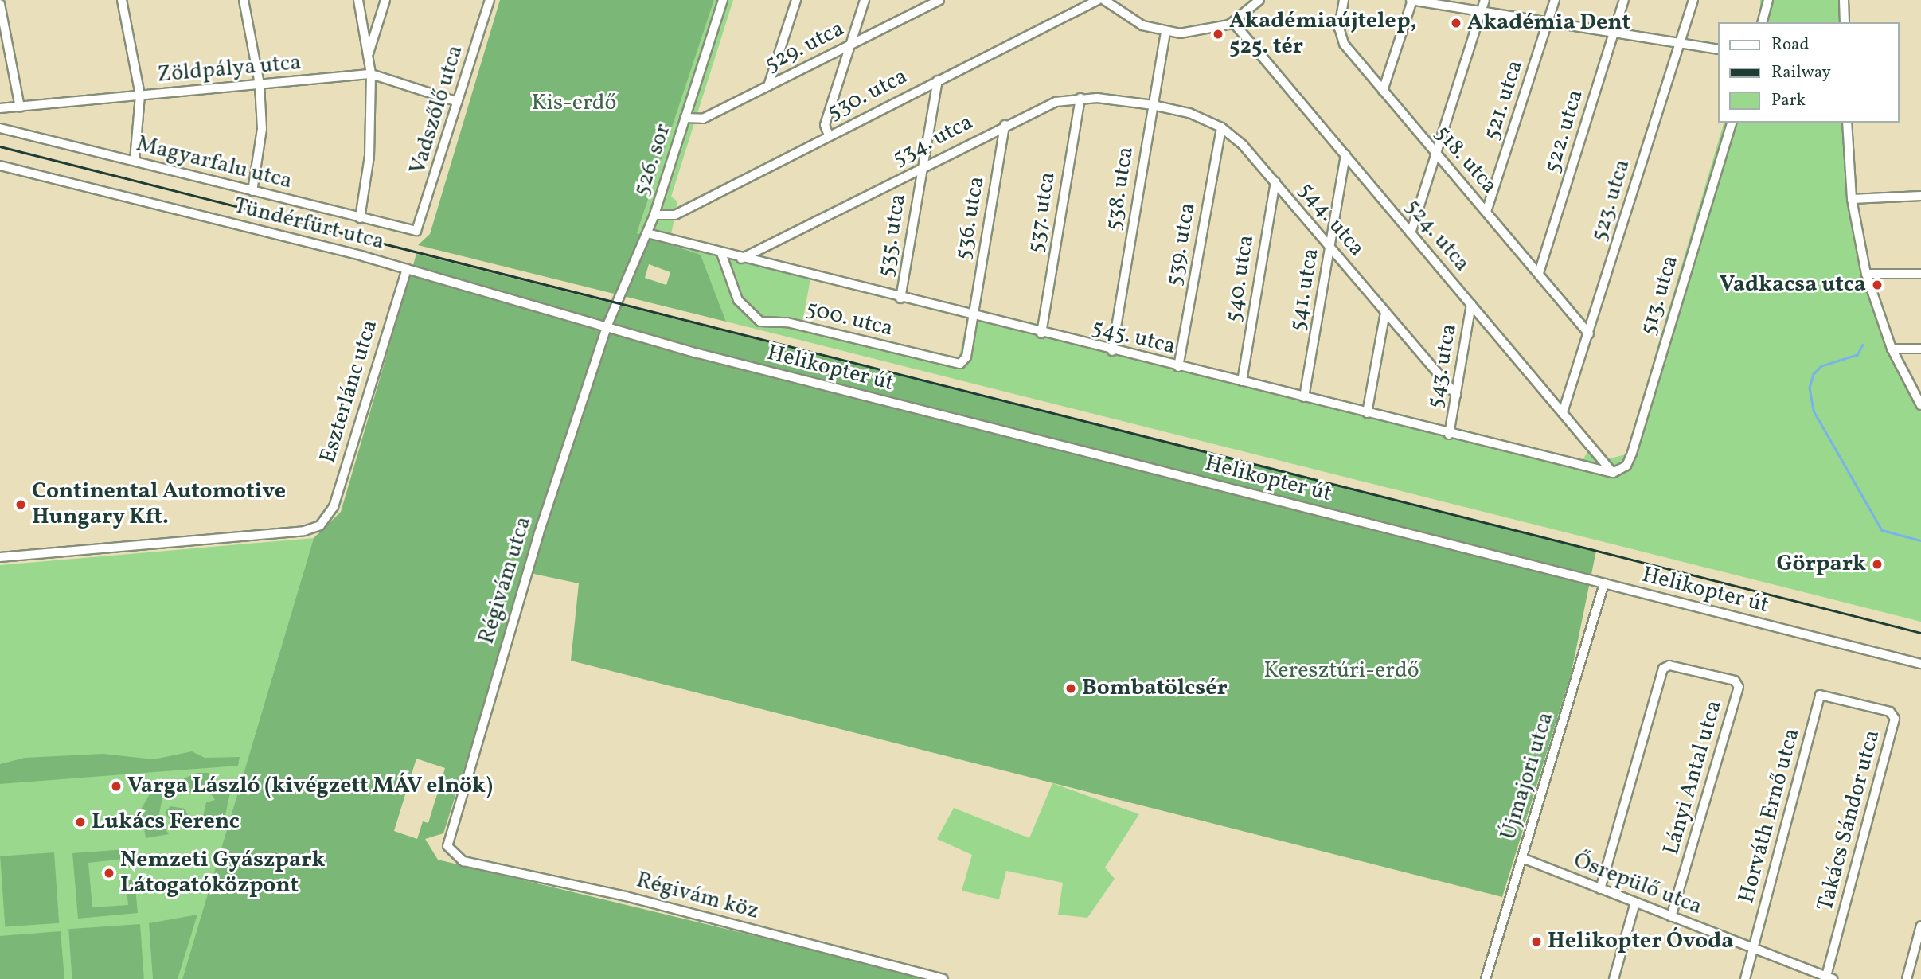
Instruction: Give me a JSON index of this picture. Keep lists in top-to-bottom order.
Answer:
{
  "streets": {
    "street": [
      "529. utca",
      "Zöldpálya utca",
      "530. utca",
      "521. utca",
      "Vadszőlő utca",
      "522. utca",
      "534. utca",
      "526. sor",
      "518. utca",
      "Magyarfalu utca",
      "538. utca",
      "523. utca",
      "537. utca",
      "536. utca",
      "544. utca",
      "Tündérfürt utca",
      "535. utca",
      "524. utca",
      "539. utca",
      "540. utca",
      "541. utca",
      "513. utca",
      "500. utca",
      "545. utca",
      "543. utca",
      "Helikopter út",
      "Eszterlánc utca",
      "Régivám utca",
      "Újmajori utca",
      "Lányi Antal utca",
      "Horváth Ernő utca",
      "Takács Sándor utca",
      "Ősrepülő utca",
      "Régivám köz"
    ]
  },
  "crossings": [
    ["529. utca", "526. sor"],
    ["Zöldpálya utca", "Vadszőlő utca"],
    ["530. utca", "526. sor"],
    ["530. utca", "535. utca"],
    ["521. utca", "518. utca"],
    ["Vadszőlő utca", "Magyarfalu utca"],
    ["522. utca", "518. utca"],
    ["534. utca", "538. utca"],
    ["534. utca", "537. utca"],
    ["534. utca", "536. utca"],
    ["534. utca", "544. utca"],
    ["534. utca", "535. utca"],
    ["534. utca", "545. utca"],
    ["526. sor", "Tündérfürt utca"],
    ["526. sor", "545. utca"],
    ["526. sor", "Helikopter út"],
    ["526. sor", "Régivám utca"],
    ["518. utca", "523. utca"],
    ["538. utca", "544. utca"],
    ["538. utca", "545. utca"],
    ["523. utca", "524. utca"],
    ["537. utca", "545. utca"],
    ["536. utca", "500. utca"],
    ["536. utca", "545. utca"],
    ["544. utca", "539. utca"],
    ["544. utca", "540. utca"],
    ["544. utca", "541. utca"],
    ["544. utca", "543. utca"],
    ["Tündérfürt utca", "Helikopter út"],
    ["Tündérfürt utca", "Eszterlánc utca"],
    ["Tündérfürt utca", "Régivám utca"],
    ["535. utca", "545. utca"],
    ["524. utca", "541. utca"],
    ["524. utca", "513. utca"],
    ["524. utca", "545. utca"],
    ["524. utca", "543. utca"],
    ["539. utca", "545. utca"],
    ["540. utca", "545. utca"],
    ["541. utca", "545. utca"],
    ["513. utca", "545. utca"],
    ["500. utca", "545. utca"],
    ["545. utca", "543. utca"],
    ["Helikopter út", "Régivám utca"],
    ["Helikopter út", "Újmajori utca"],
    ["Régivám utca", "Régivám köz"],
    ["Újmajori utca", "Ősrepülő utca"],
    ["Lányi Antal utca", "Ősrepülő utca"],
    ["Horváth Ernő utca", "Takács Sándor utca"],
    ["Horváth Ernő utca", "Ősrepülő utca"],
    ["Takács Sándor utca", "Ősrepülő utca"]
  ],
  "parks": ["Kis-erdő", "Keresztúri-erdő"],
  "places": [
    "Akadémia Dent",
    "Akadémiaújtelep, 525. tér",
    "Vadkacsa utca",
    "Continental Automotive Hungary Kft.",
    "Görpark",
    "Bombatölcsér",
    "Varga László (kivégzett MÁV elnök)",
    "Lukács Ferenc",
    "Nemzeti Gyászpark Látogatóközpont",
    "Helikopter Óvoda"
  ],
  "legend": ["Road", "Railway", "Park"]
}
